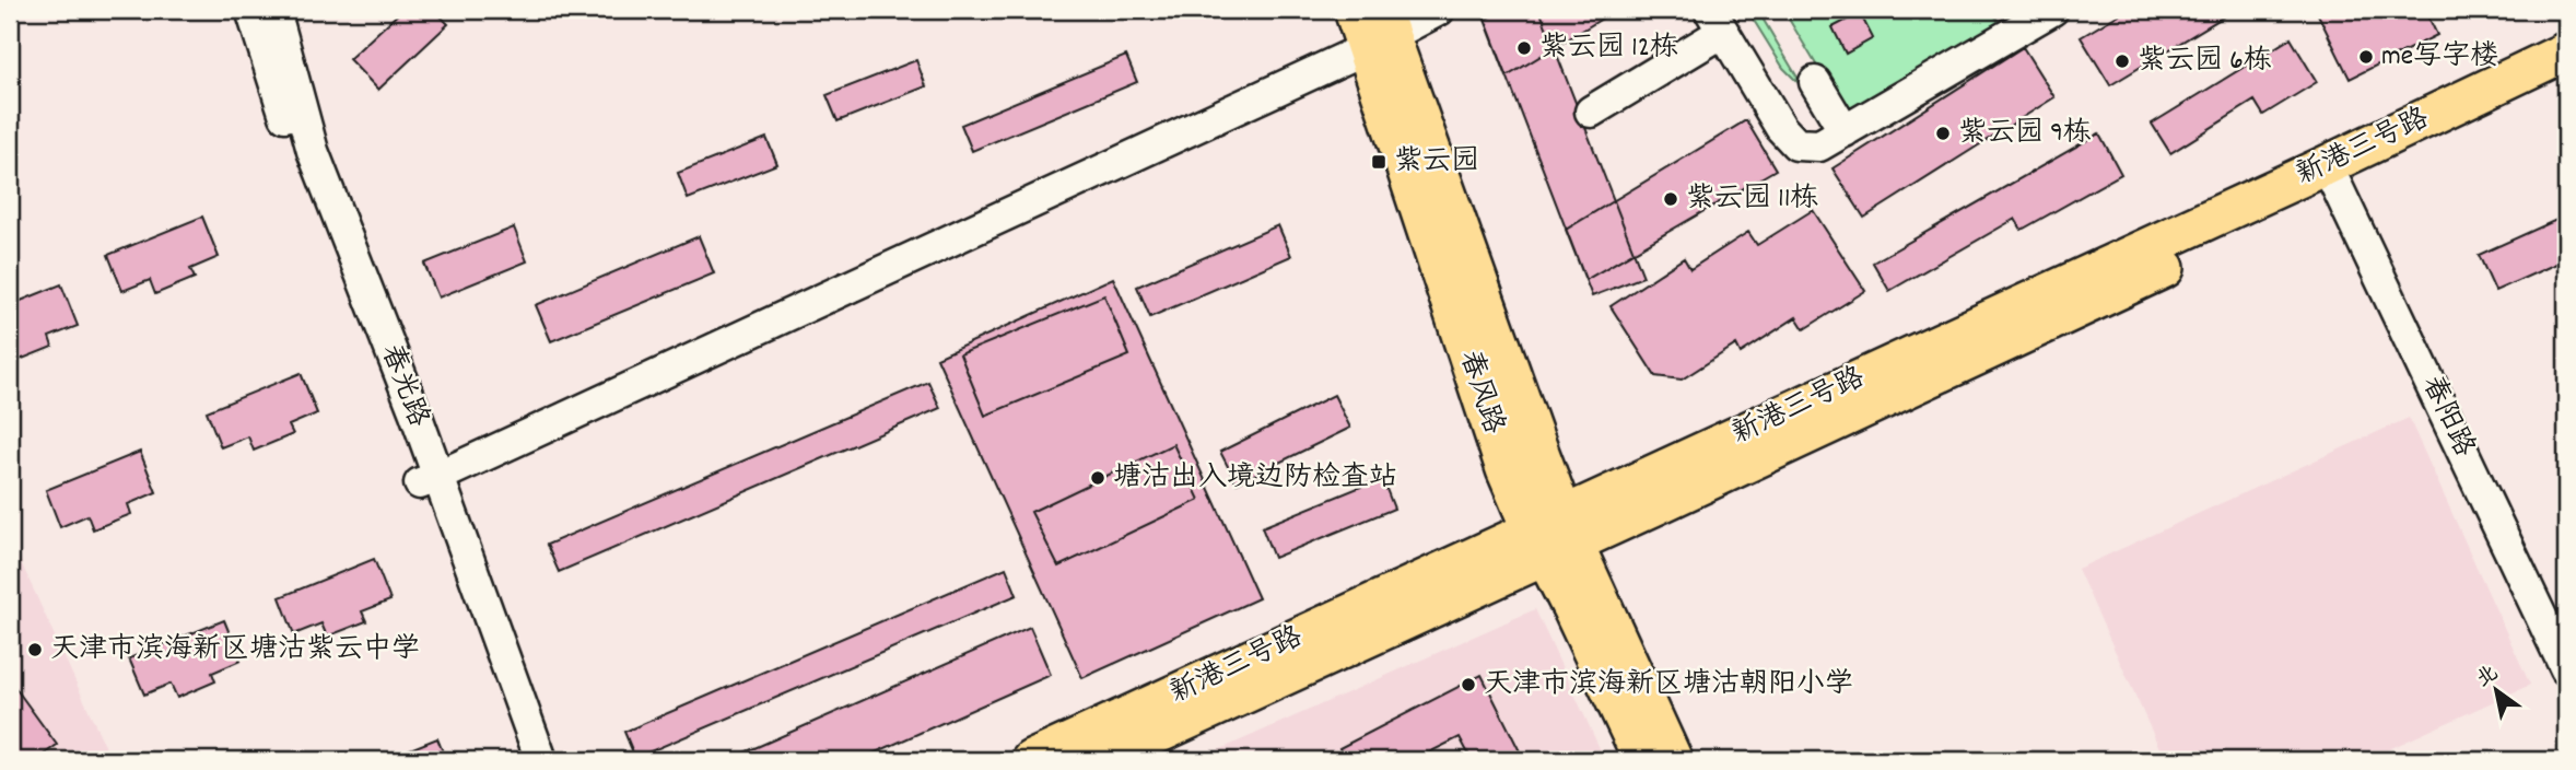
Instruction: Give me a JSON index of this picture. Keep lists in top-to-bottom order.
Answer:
{
  "streets": {
    "main road": ["新港三号路", "春风路"],
    "street": ["春光路", "春阳路"]
  },
  "crossings": [
    ["新港三号路", "春阳路"]
  ],
  "places": {
    "other": [
      "紫云园 12栋",
      "me写字楼",
      "紫云园 6栋",
      "紫云园 9栋",
      "紫云园 11栋",
      "塘沽出入境边防检查站",
      "天津市滨海新区塘沽紫云中学",
      "天津市滨海新区塘沽朝阳小学"
    ],
    "transit": ["紫云园"]
  },
  "north": "top left"
}
